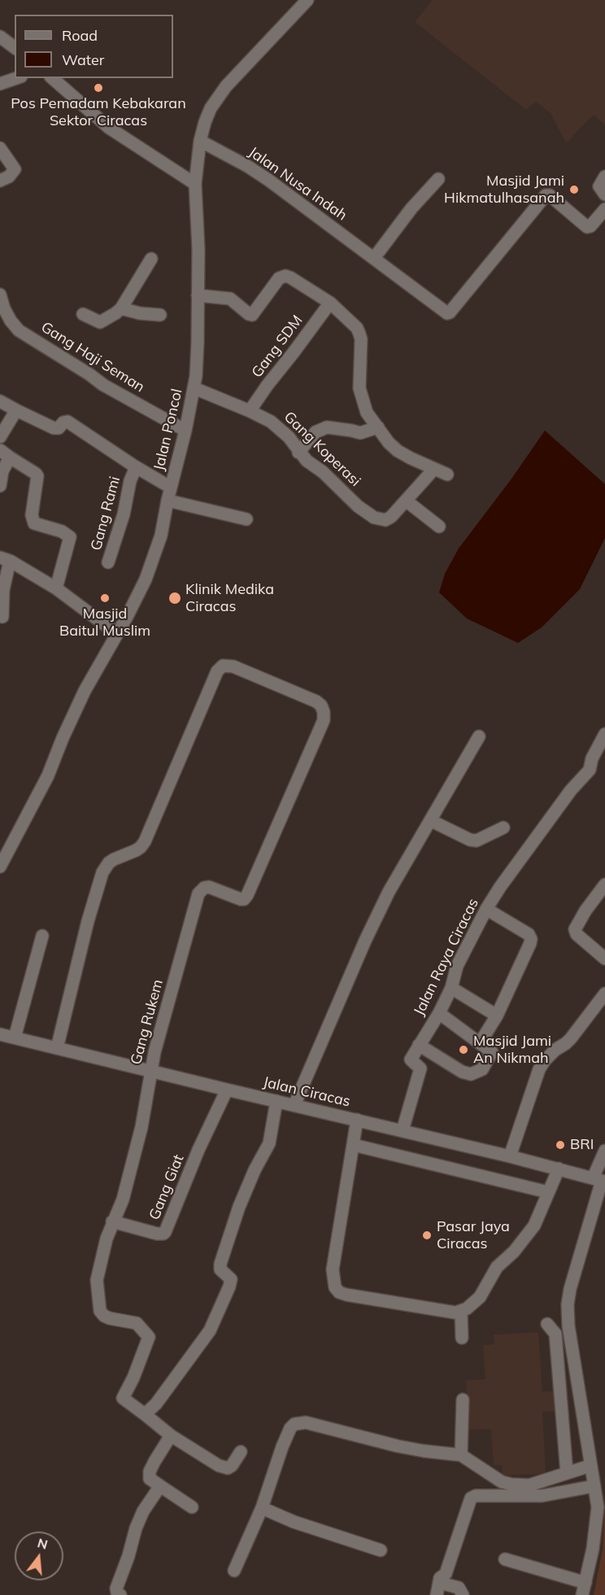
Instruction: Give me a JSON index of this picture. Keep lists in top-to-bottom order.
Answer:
{
  "streets": {
    "street": [
      "Jalan Nusa Indah",
      "Gang SDM",
      "Gang Haji Seman",
      "Jalan Poncol",
      "Gang Koperasi",
      "Gang Rami",
      "Jalan Raya Ciracas",
      "Gang Rukem",
      "Jalan Ciracas",
      "Gang Giat"
    ]
  },
  "crossings": [
    ["Jalan Nusa Indah", "Jalan Poncol"],
    ["Gang SDM", "Gang Koperasi"],
    ["Gang Haji Seman", "Jalan Poncol"],
    ["Jalan Poncol", "Gang Koperasi"],
    ["Jalan Raya Ciracas", "Jalan Ciracas"],
    ["Gang Rukem", "Jalan Ciracas"],
    ["Gang Rukem", "Gang Giat"],
    ["Jalan Ciracas", "Gang Giat"]
  ],
  "places": [
    "Pos Pemadam Kebakaran Sektor Ciracas",
    "Masjid Jami Hikmatulhasanah",
    "Masjid Baitul Muslim",
    "Klinik Medika Ciracas",
    "Masjid Jami An Nikmah",
    "BRI",
    "Pasar Jaya Ciracas"
  ],
  "legend": ["Road", "Water"],
  "north": "top"
}
